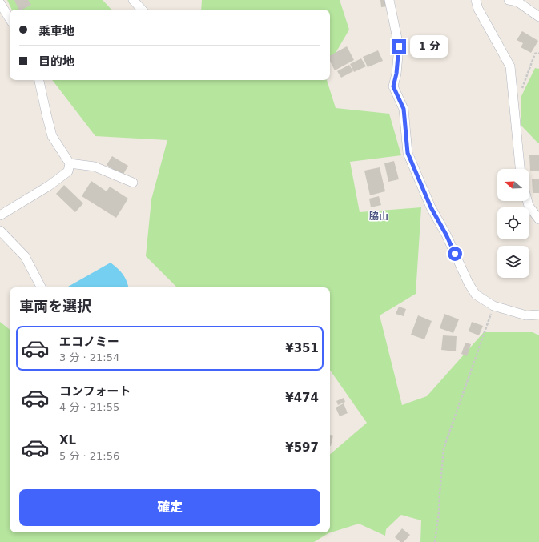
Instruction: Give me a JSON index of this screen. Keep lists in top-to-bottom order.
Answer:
{
  "districts": ["脇山"],
  "north": "left",
  "page": {
    "banner": ["乗車地", "目的地"],
    "bubble": "1 分",
    "heading": "車両を選択",
    "list": [
      {
        "name": "エコノミー",
        "note": "3 分 · 21:54",
        "value": "¥351"
      },
      {
        "name": "コンフォート",
        "note": "4 分 · 21:55",
        "value": "¥474"
      },
      {
        "name": "XL",
        "note": "5 分 · 21:56",
        "value": "¥597"
      }
    ],
    "buttons": "確定"
  }
}
